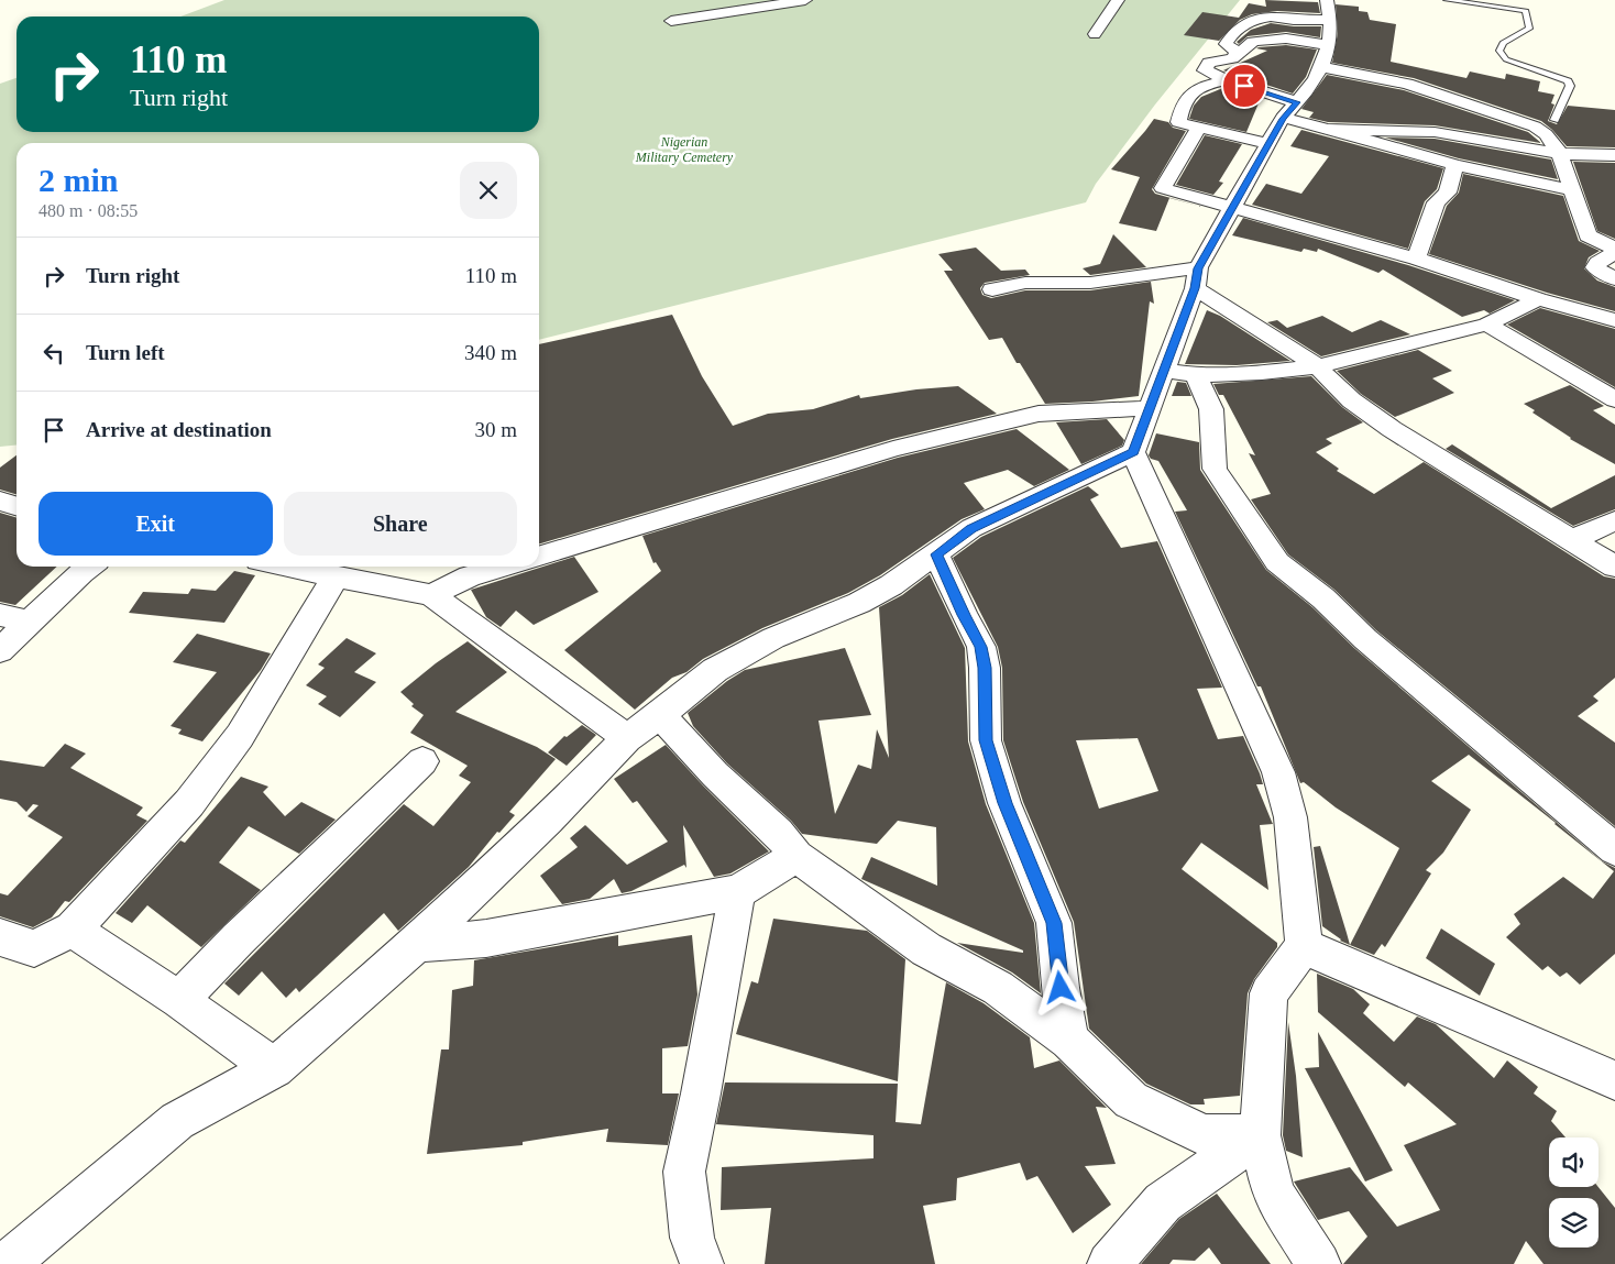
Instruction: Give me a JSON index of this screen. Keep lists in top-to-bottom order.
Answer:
{
  "parks": ["Nigerian Military Cemetery"],
  "page": {
    "turn": ["110 m", "Turn right"],
    "heading": ["2 min", "480 m · 08:55"],
    "list": [
      {
        "name": "Turn right",
        "value": "110 m"
      },
      {
        "name": "Turn left",
        "value": "340 m"
      },
      {
        "name": "Arrive at destination",
        "value": "30 m"
      }
    ],
    "buttons": ["Exit", "Share"]
  }
}
